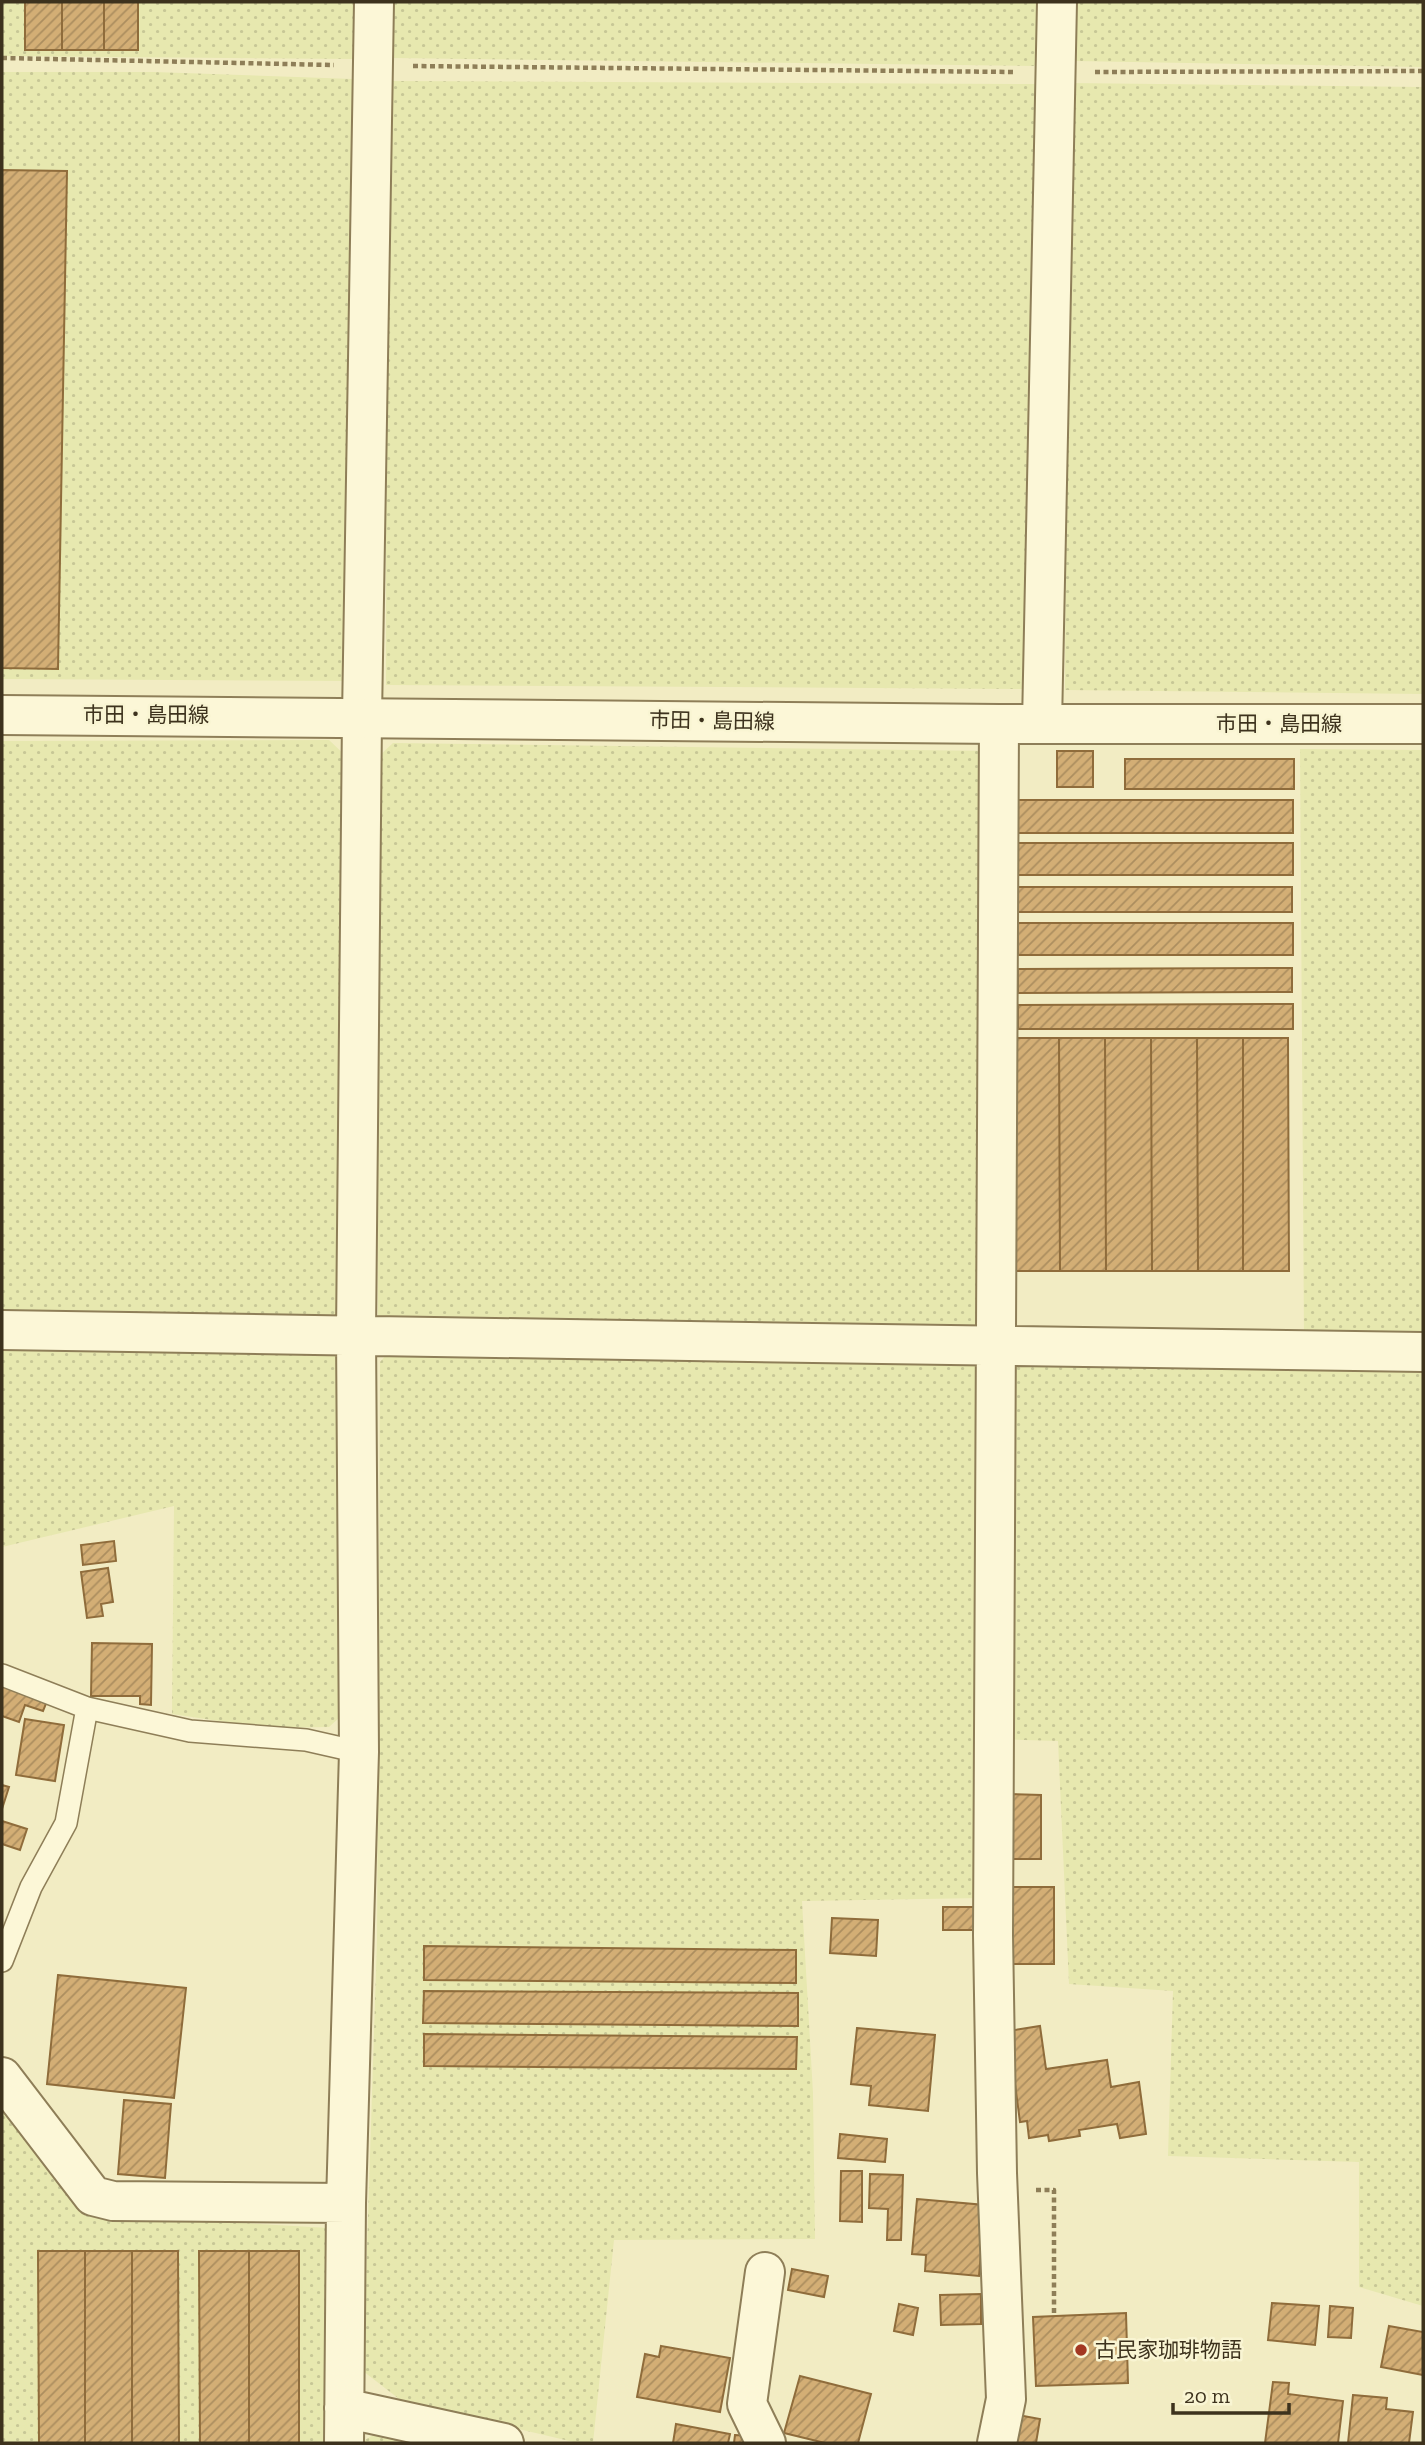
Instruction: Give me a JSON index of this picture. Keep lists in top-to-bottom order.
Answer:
{
  "streets": {
    "street": ["市田・島田線"]
  },
  "places": ["古民家珈琲物語"],
  "scale_bar": "20 m"
}
